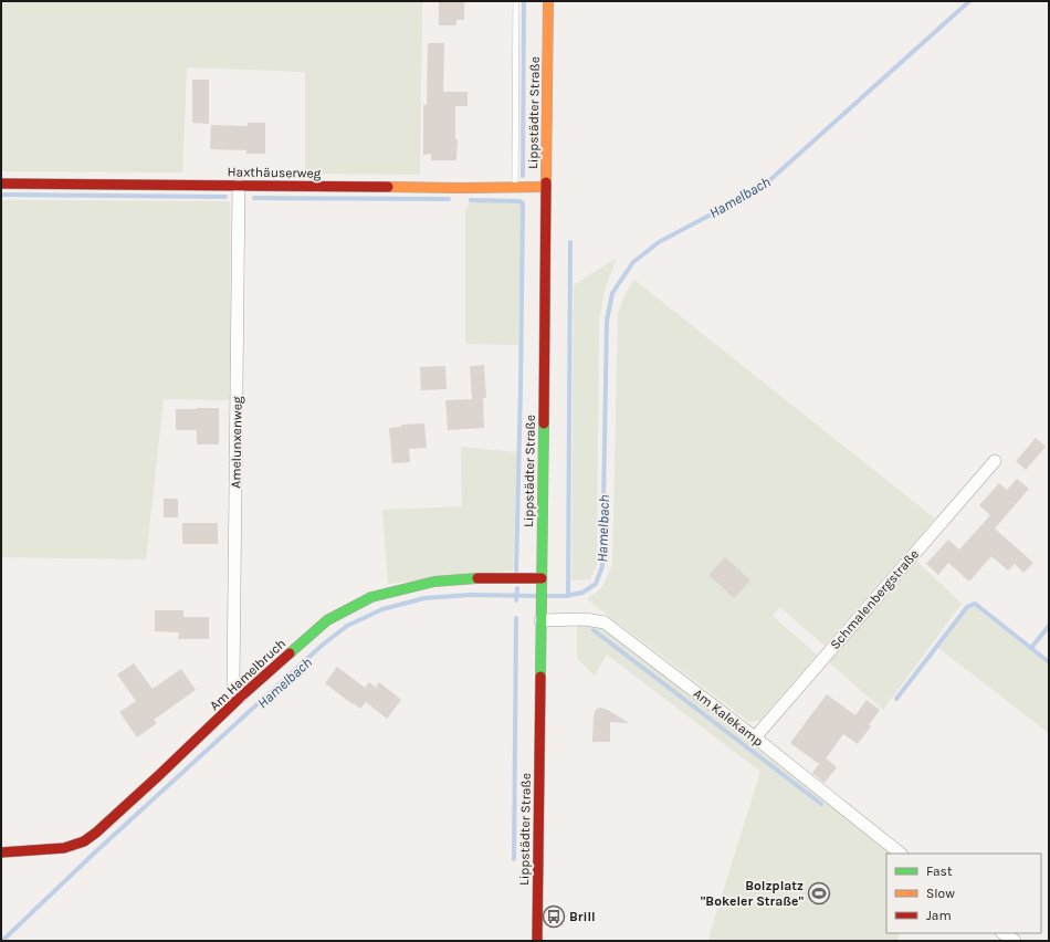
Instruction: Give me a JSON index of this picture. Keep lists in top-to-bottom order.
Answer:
{
  "streets": {
    "street": [
      "Lippstädter Straße",
      "Haxthäuserweg",
      "Amelunxenweg",
      "Schmalenbergstraße",
      "Am Hamelbruch",
      "Am Kalekamp"
    ]
  },
  "crossings": [
    ["Lippstädter Straße", "Haxthäuserweg"],
    ["Lippstädter Straße", "Am Hamelbruch"],
    ["Lippstädter Straße", "Am Kalekamp"],
    ["Haxthäuserweg", "Amelunxenweg"],
    ["Amelunxenweg", "Am Hamelbruch"],
    ["Schmalenbergstraße", "Am Kalekamp"]
  ],
  "water": ["Hamelbach"],
  "places": {
    "sports": ["Bolzplatz \"Bokeler Straße\""],
    "bus stop": ["Brill"]
  },
  "legend": ["Fast", "Slow", "Jam"]
}
